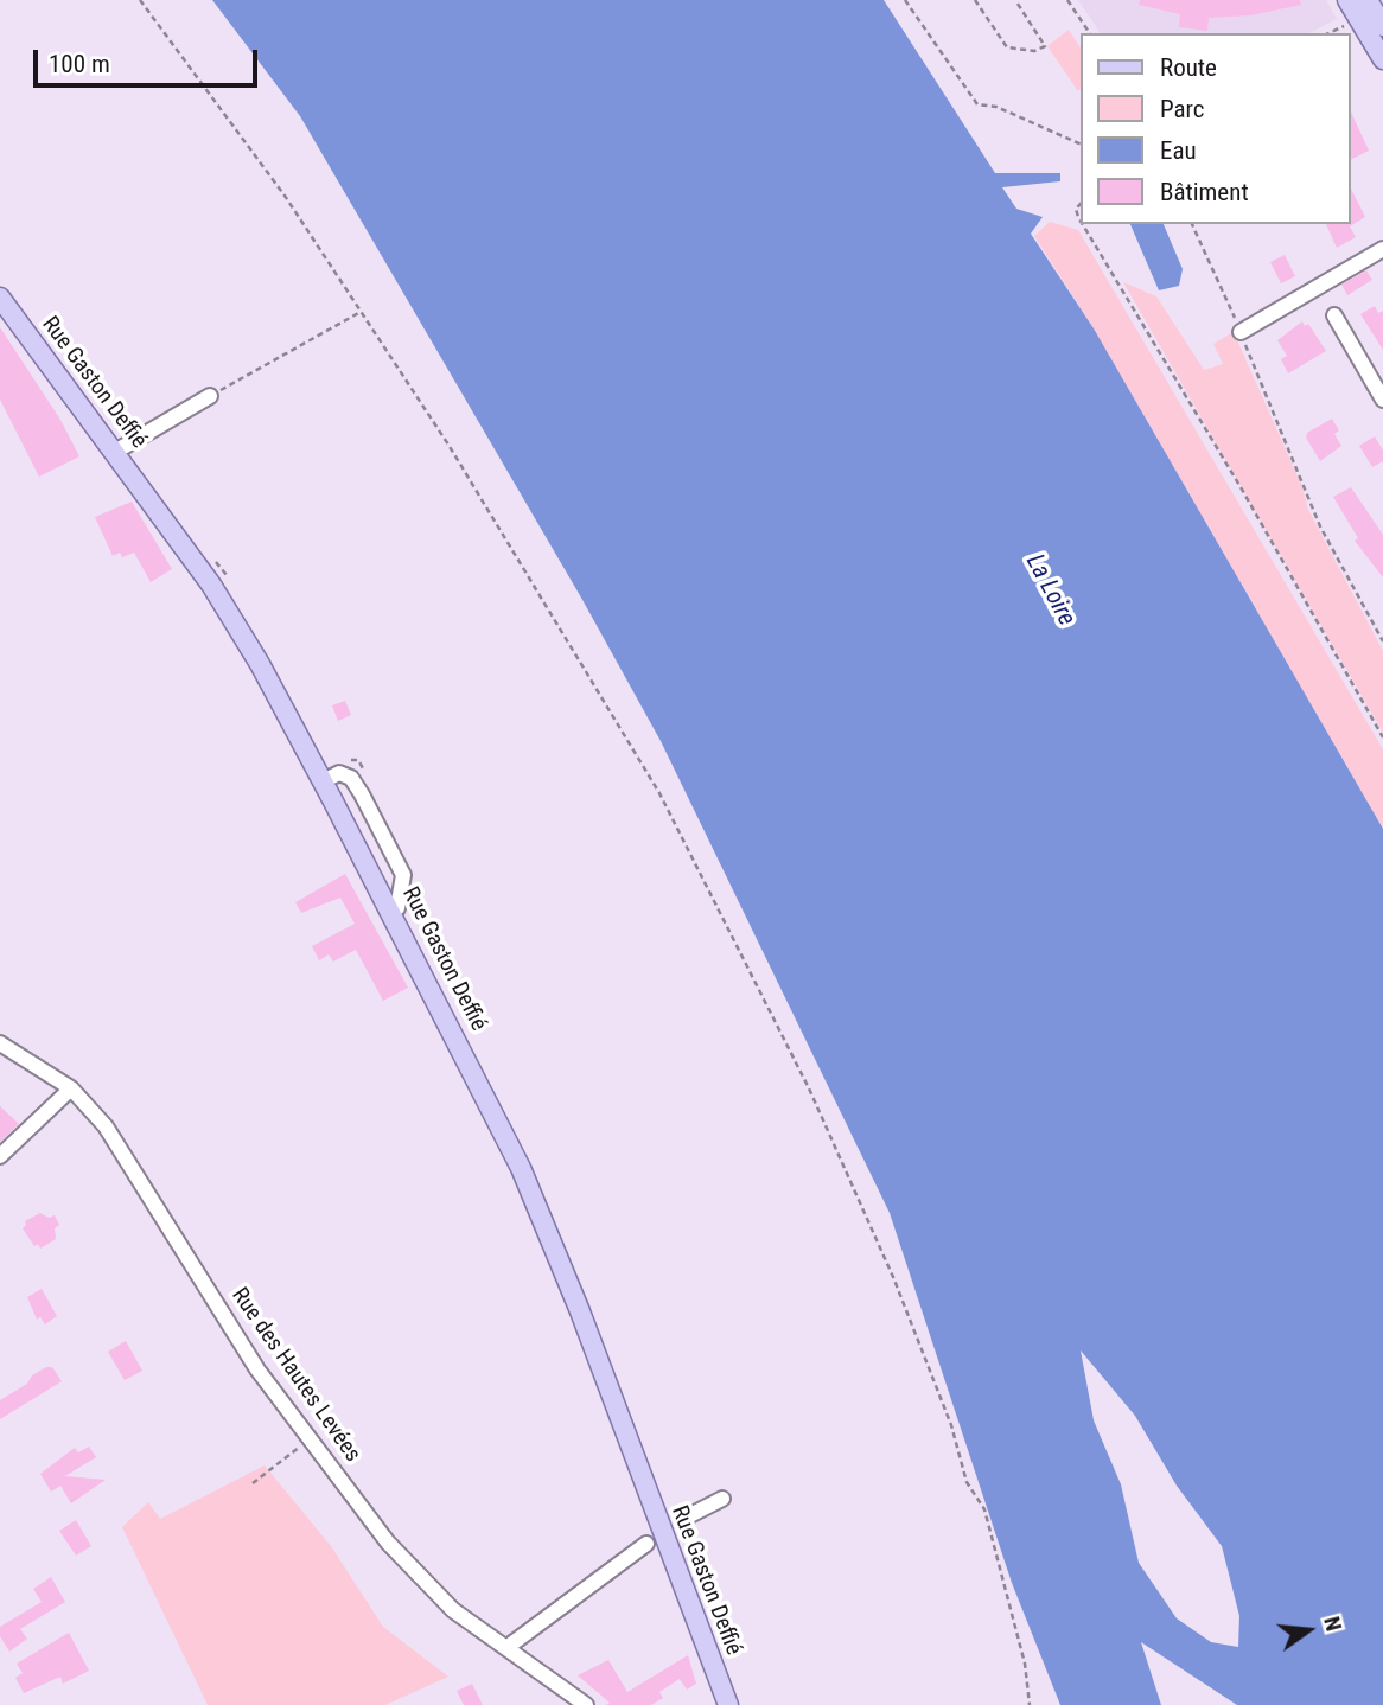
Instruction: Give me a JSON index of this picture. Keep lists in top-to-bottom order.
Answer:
{
  "streets": {
    "main road": ["Rue Gaston Deffié"],
    "street": ["Rue des Hautes Levées"]
  },
  "water": ["La Loire"],
  "legend": [
    "Route",
    "Parc",
    "Eau",
    "Bâtiment"
  ],
  "scale_bar": "100 m",
  "north": "right"
}
